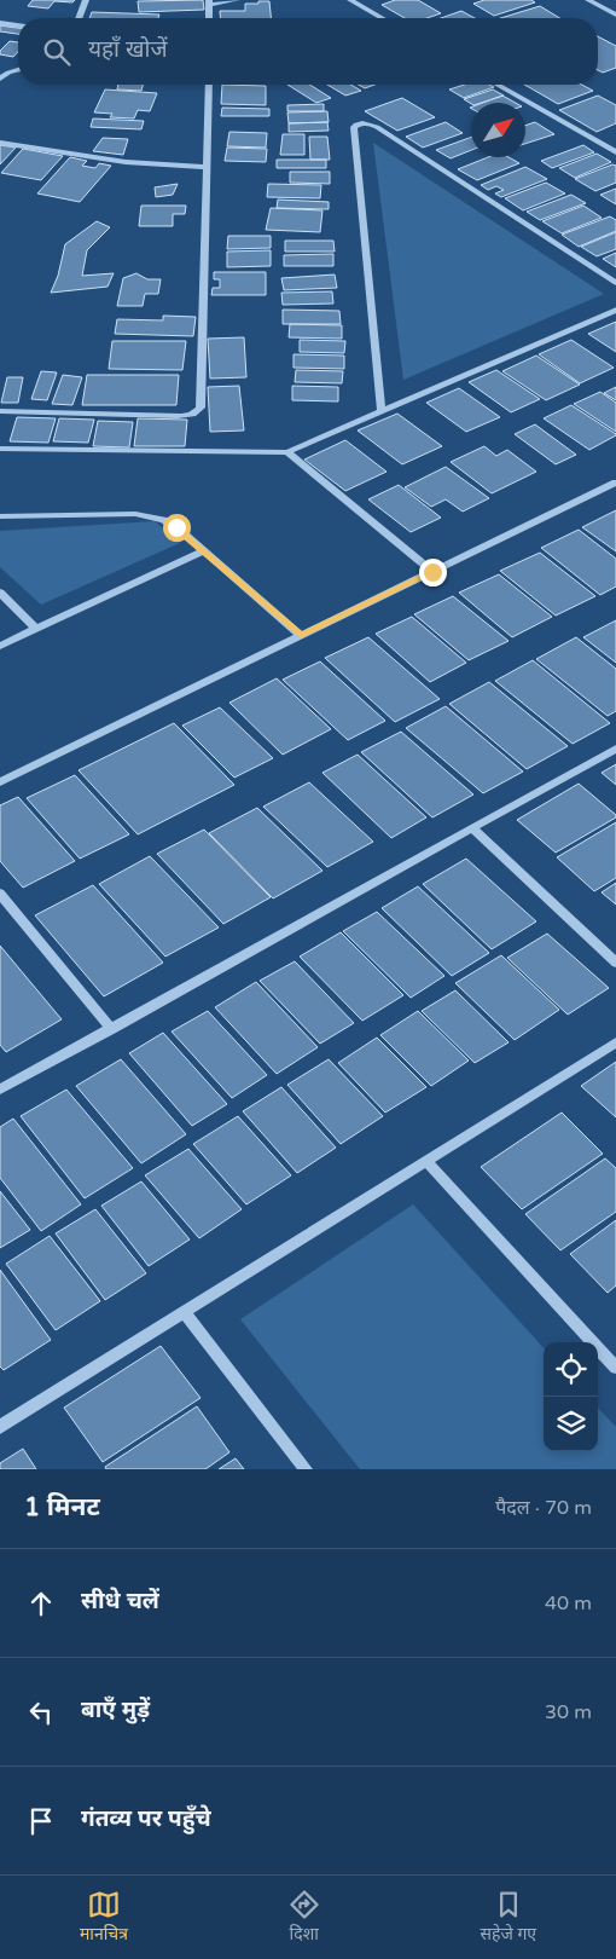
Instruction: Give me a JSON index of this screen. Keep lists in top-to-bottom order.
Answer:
{
  "north": "top right",
  "page": {
    "search": "यहाँ खोजें",
    "heading": ["1 मिनट", "पैदल · 70 m"],
    "list": [
      ["सीधे चलें", "40 m"],
      ["बाएँ मुड़ें", "30 m"],
      "गंतव्य पर पहुँचे"
    ],
    "nav": ["मानचित्र", "दिशा", "सहेजे गए"]
  }
}
